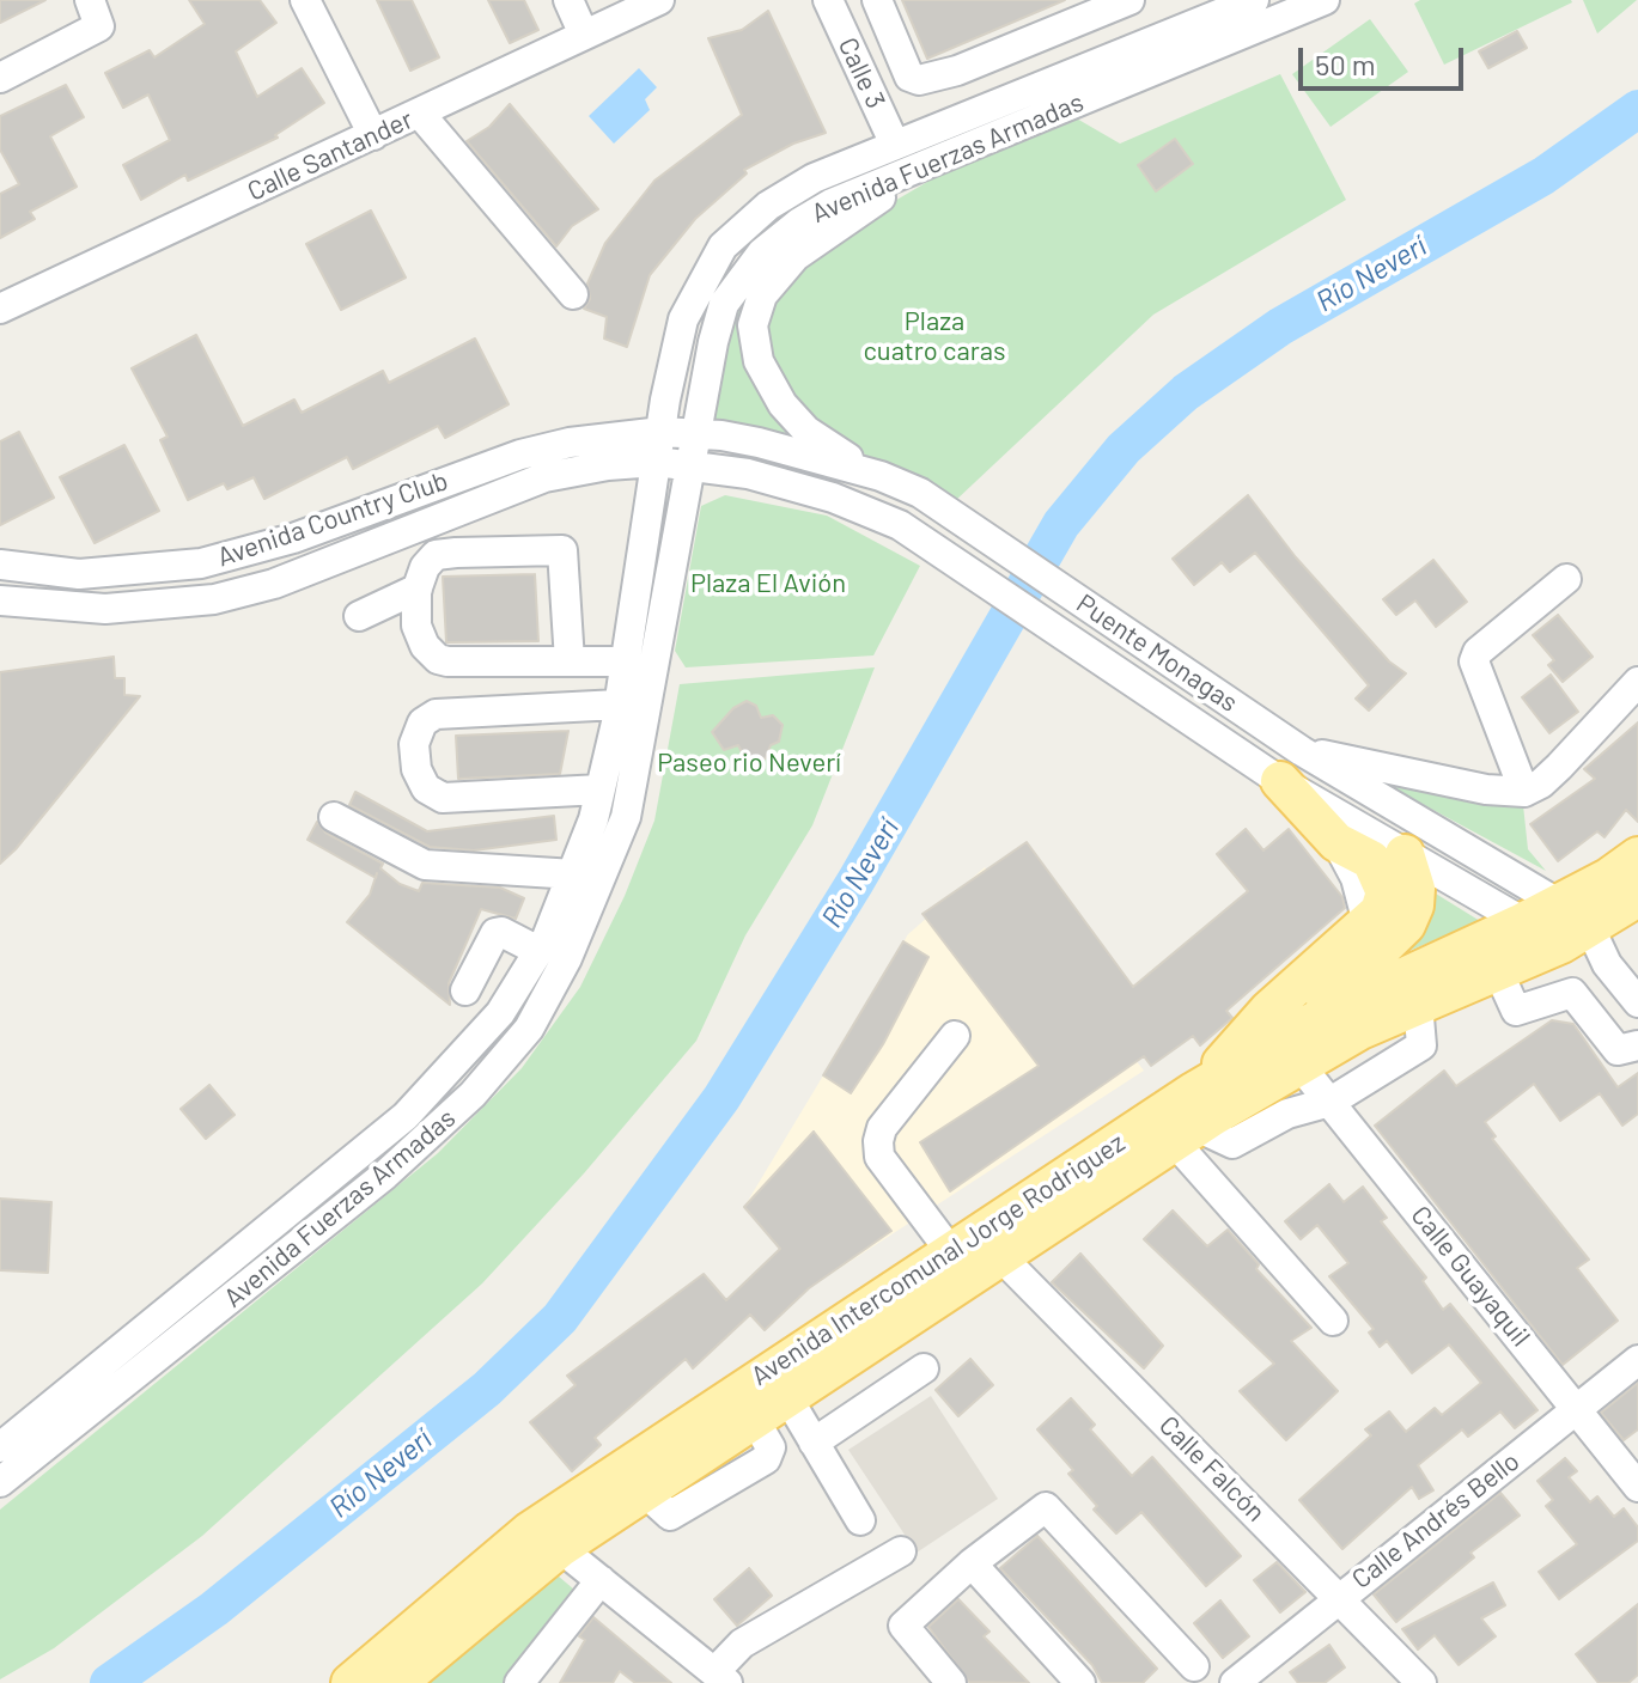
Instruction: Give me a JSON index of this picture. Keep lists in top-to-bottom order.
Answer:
{
  "streets": {
    "main road": ["Avenida Intercomunal Jorge Rodriguez"],
    "street": [
      "Calle 3",
      "Calle Santander",
      "Avenida Fuerzas Armadas",
      "Avenida Country Club",
      "Puente Monagas",
      "Calle Guayaquil",
      "Calle Falcón",
      "Calle Andrés Bello"
    ]
  },
  "crossings": [
    ["Calle 3", "Avenida Fuerzas Armadas"],
    ["Avenida Fuerzas Armadas", "Avenida Country Club"],
    ["Avenida Fuerzas Armadas", "Puente Monagas"],
    ["Avenida Country Club", "Puente Monagas"],
    ["Puente Monagas", "Avenida Intercomunal Jorge Rodriguez"],
    ["Avenida Intercomunal Jorge Rodriguez", "Calle Guayaquil"],
    ["Avenida Intercomunal Jorge Rodriguez", "Calle Falcón"],
    ["Calle Guayaquil", "Calle Andrés Bello"],
    ["Calle Falcón", "Calle Andrés Bello"]
  ],
  "water": ["Río Neverí"],
  "parks": ["Plaza cuatro caras", "Plaza El Avión", "Paseo rio Neverí"],
  "scale_bar": "50 m"
}
